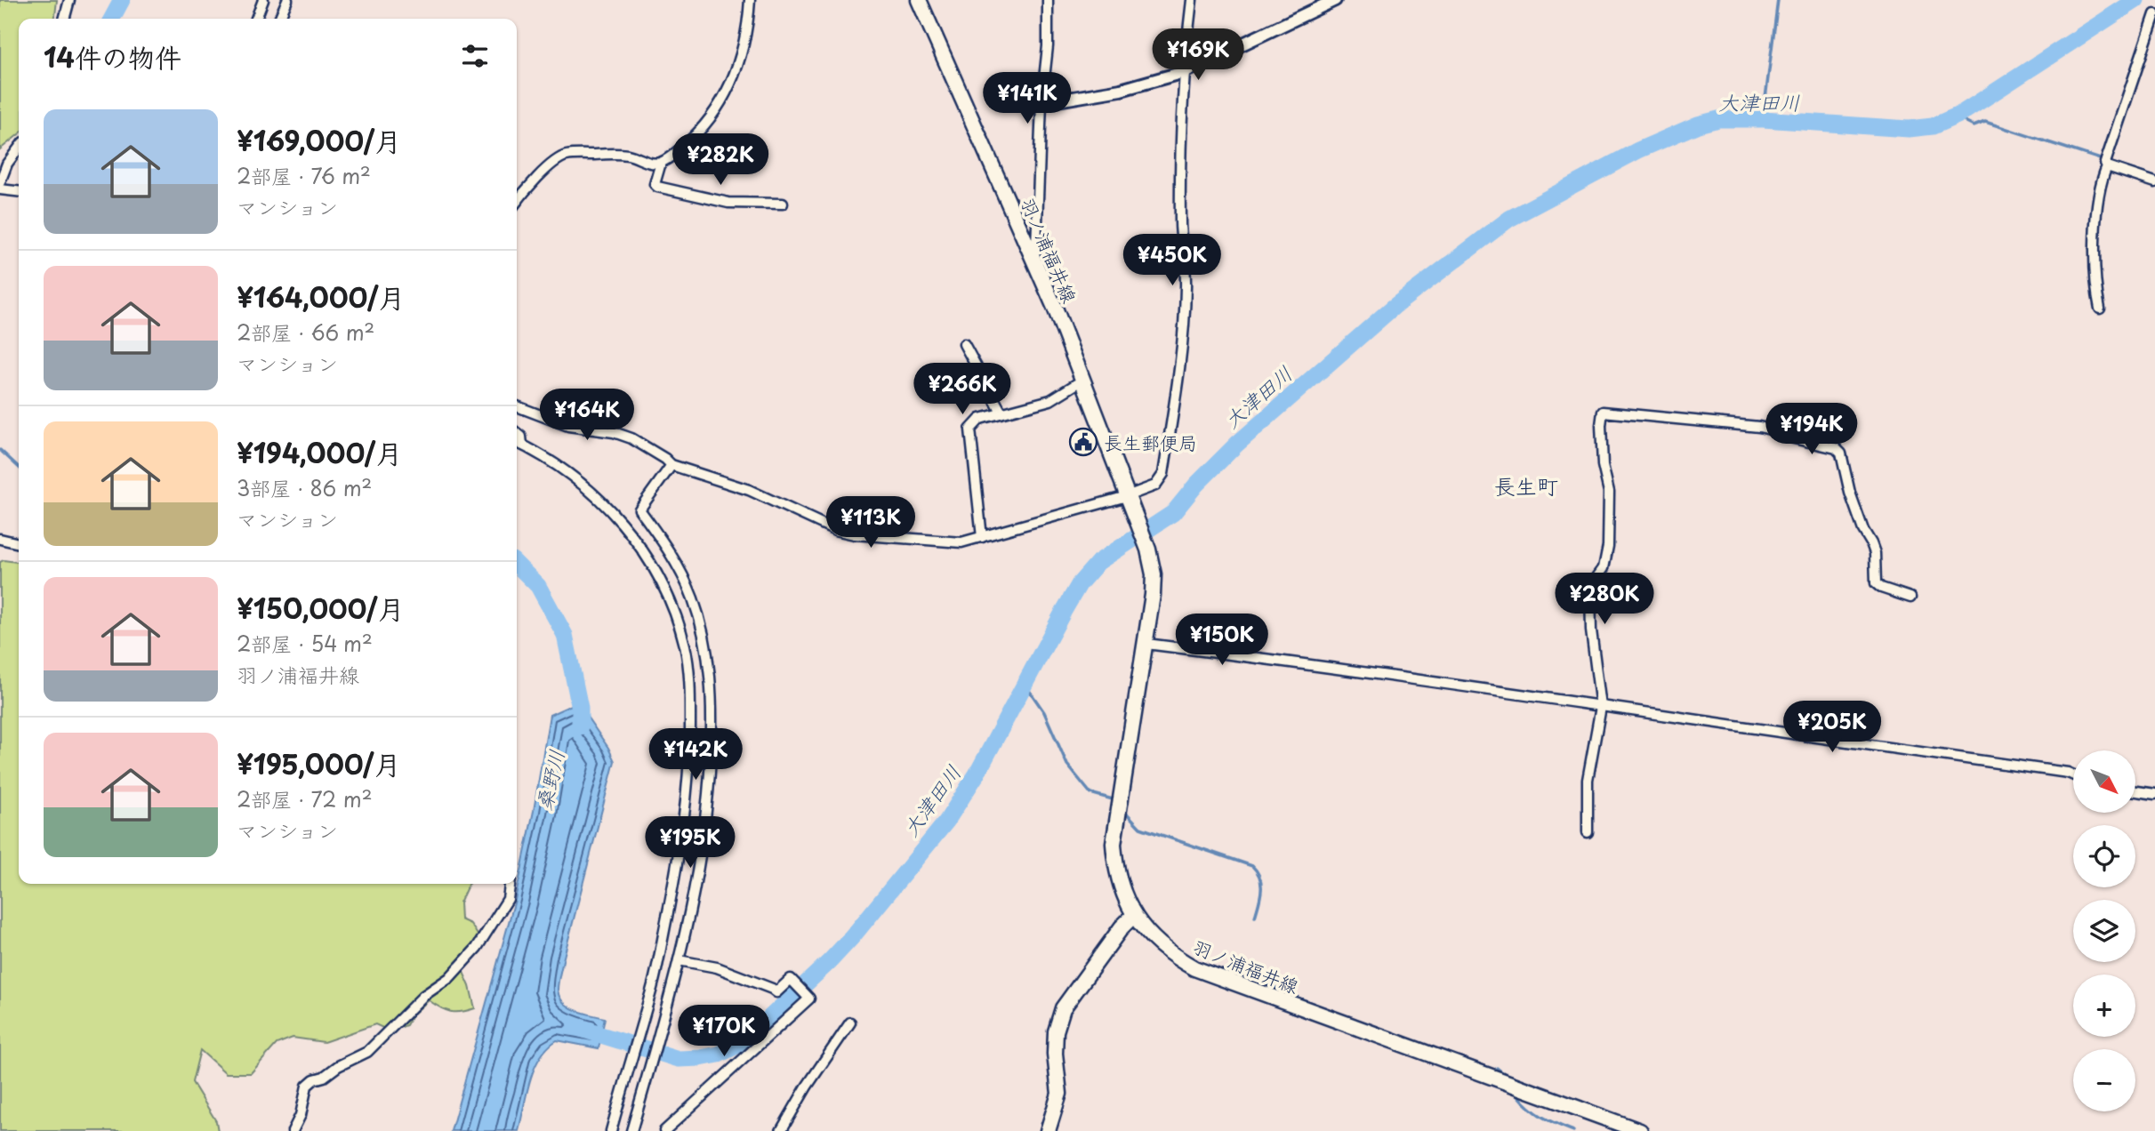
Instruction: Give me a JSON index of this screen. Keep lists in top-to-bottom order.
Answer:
{
  "streets": {
    "main road": ["羽ノ浦福井線"]
  },
  "districts": ["長生町"],
  "water": ["大津田川", "桑野川"],
  "places": {
    "public building": ["長生郵便局"]
  },
  "north": "bottom right",
  "page": {
    "heading": "14件の物件",
    "price": [
      "¥169K",
      "¥141K",
      "¥282K",
      "¥450K",
      "¥266K",
      "¥164K",
      "¥194K",
      "¥113K",
      "¥280K",
      "¥150K",
      "¥205K",
      "¥142K",
      "¥195K",
      "¥170K"
    ],
    "list": [
      {
        "name": "¥169,000/月",
        "note": "2部屋 · 76 m² · マンション"
      },
      {
        "name": "¥164,000/月",
        "note": "2部屋 · 66 m² · マンション"
      },
      {
        "name": "¥194,000/月",
        "note": "3部屋 · 86 m² · マンション"
      },
      {
        "name": "¥150,000/月",
        "note": "2部屋 · 54 m² · 羽ノ浦福井線"
      },
      {
        "name": "¥195,000/月",
        "note": "2部屋 · 72 m² · マンション"
      }
    ],
    "map_buttons": ["+", "−"]
  }
}
